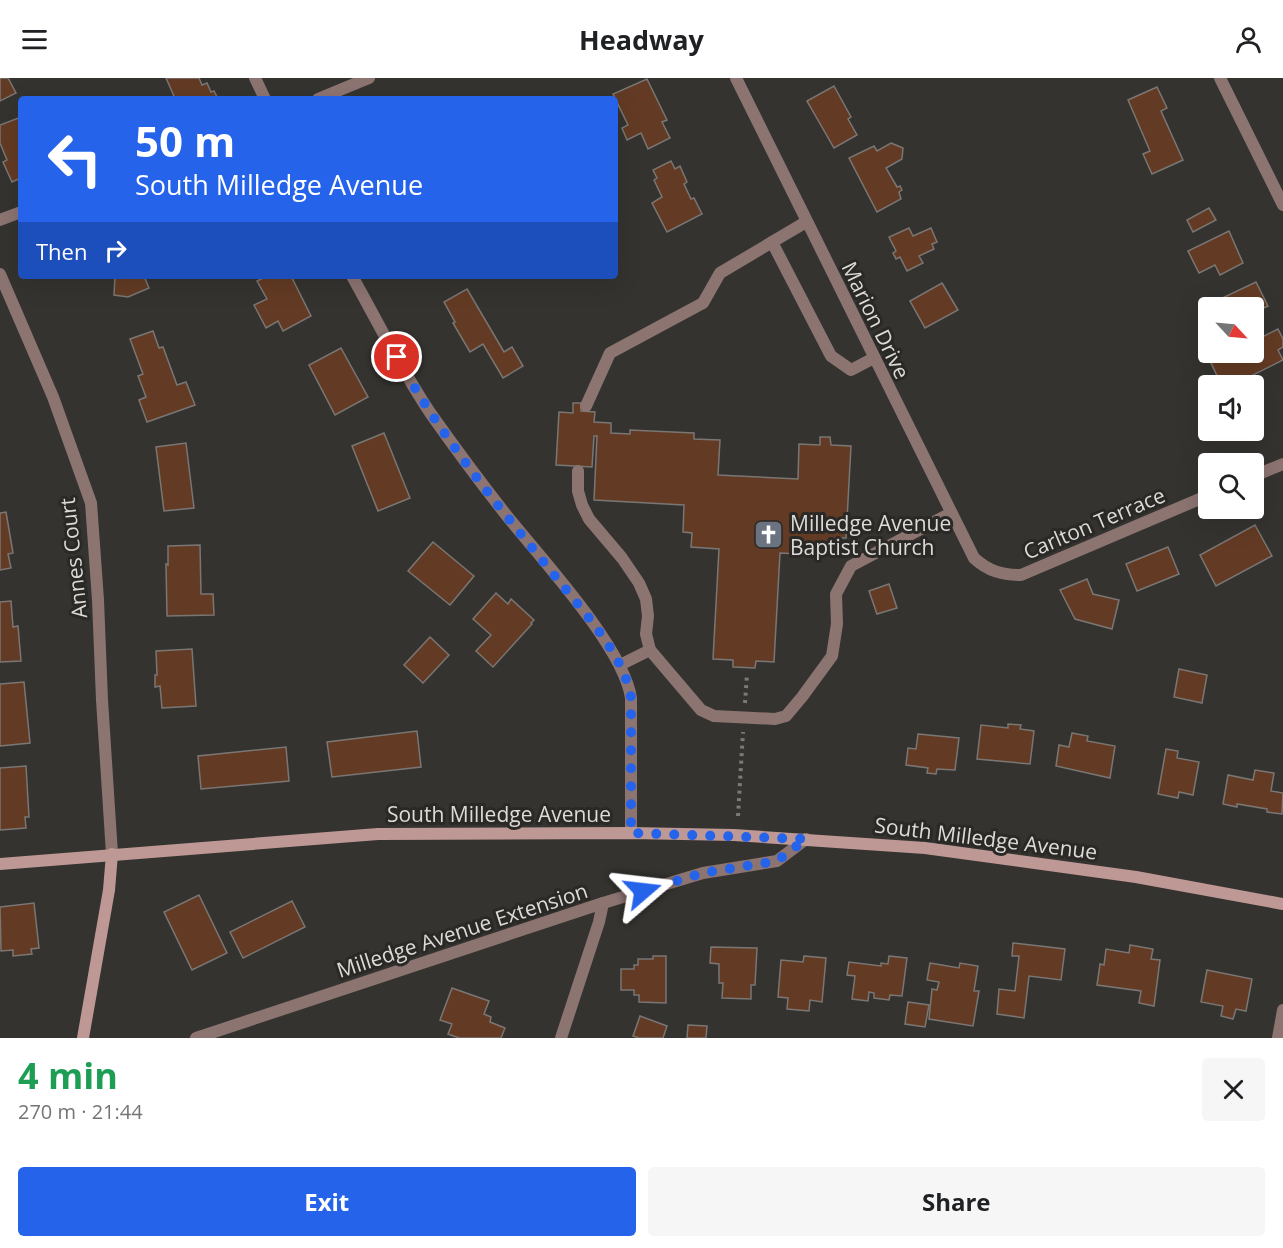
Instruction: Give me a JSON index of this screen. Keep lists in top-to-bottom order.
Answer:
{
  "streets": {
    "main road": ["South Milledge Avenue"],
    "street": [
      "Marion Drive",
      "Carlton Terrace",
      "Annes Court",
      "Milledge Avenue Extension"
    ]
  },
  "crossings": [
    ["Marion Drive", "Carlton Terrace"],
    ["Annes Court", "South Milledge Avenue"],
    ["South Milledge Avenue", "Milledge Avenue Extension"]
  ],
  "places": {
    "church": ["Milledge Avenue Baptist Church"]
  },
  "north": "bottom right",
  "page": {
    "header": "Headway",
    "turn": ["50 m", "South Milledge Avenue"],
    "then": "Then",
    "heading": ["4 min", "270 m · 21:44"],
    "buttons": ["Exit", "Share"]
  }
}
